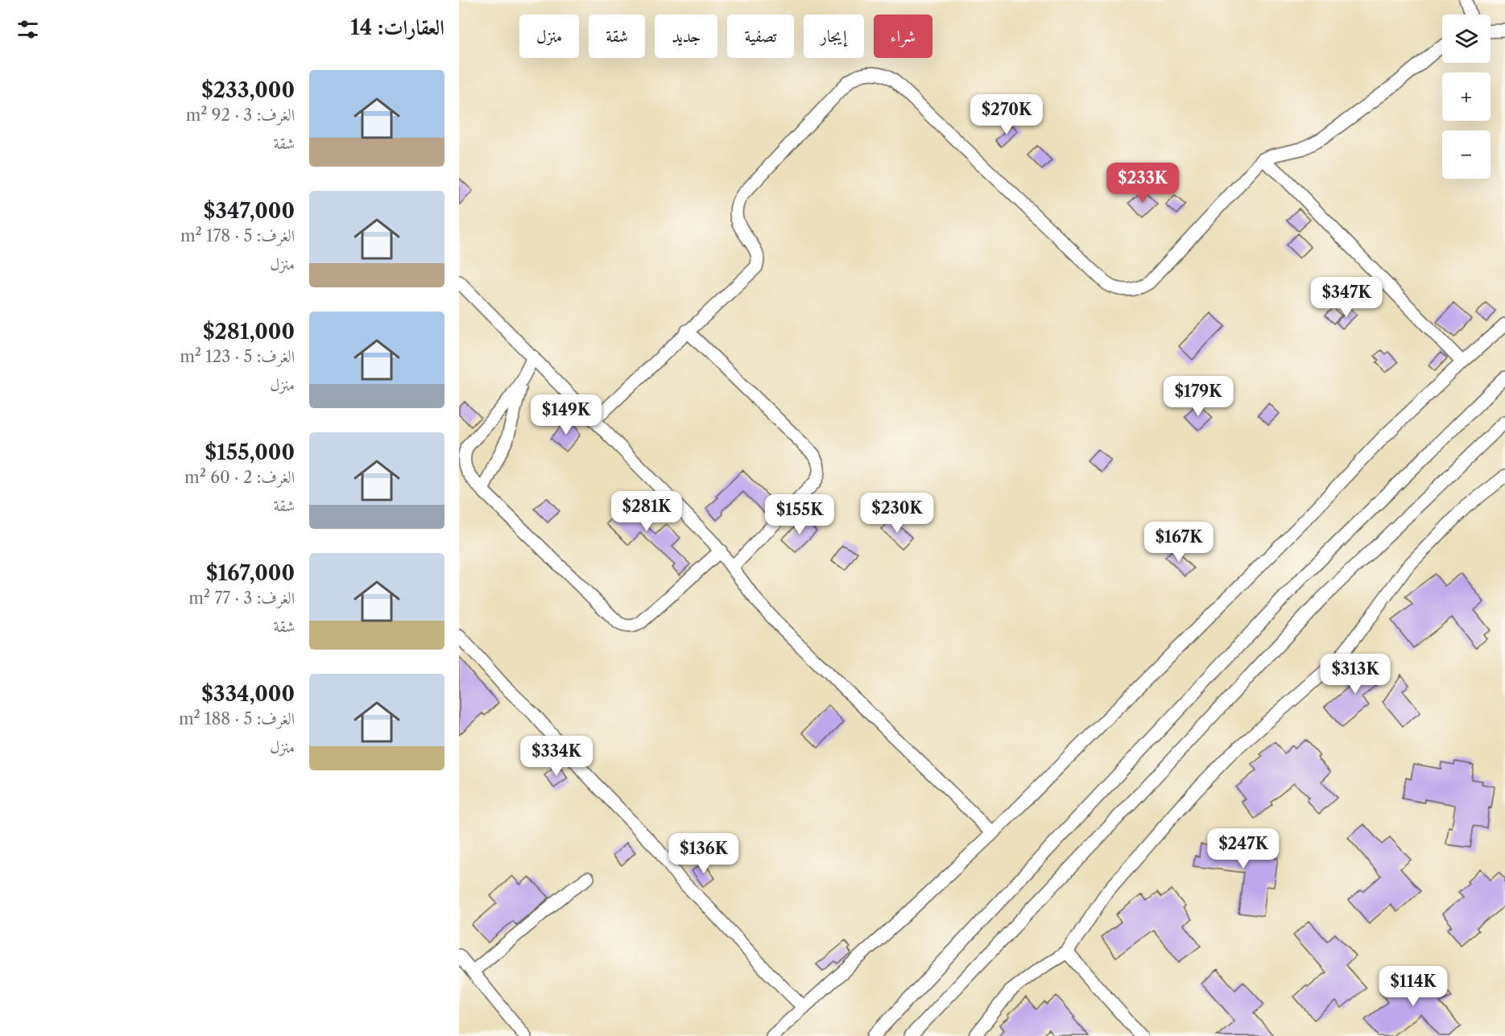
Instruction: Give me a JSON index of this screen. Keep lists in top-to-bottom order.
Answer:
{
  "page": {
    "heading": "العقارات: 14",
    "map_buttons": ["+", "−"],
    "chip": [
      "شراء",
      "إيجار",
      "تصفية",
      "جديد",
      "شقة",
      "منزل"
    ],
    "list": [
      {
        "name": "$233,000",
        "note": "الغرف: 3 · 92 m² · شقة"
      },
      {
        "name": "$347,000",
        "note": "الغرف: 5 · 178 m² · منزل"
      },
      {
        "name": "$281,000",
        "note": "الغرف: 5 · 123 m² · منزل"
      },
      {
        "name": "$155,000",
        "note": "الغرف: 2 · 60 m² · شقة"
      },
      {
        "name": "$167,000",
        "note": "الغرف: 3 · 77 m² · شقة"
      },
      {
        "name": "$334,000",
        "note": "الغرف: 5 · 188 m² · منزل"
      }
    ],
    "price": [
      "$270K",
      "$233K",
      "$347K",
      "$179K",
      "$149K",
      "$281K",
      "$230K",
      "$155K",
      "$167K",
      "$313K",
      "$334K",
      "$247K",
      "$136K",
      "$114K"
    ]
  }
}
